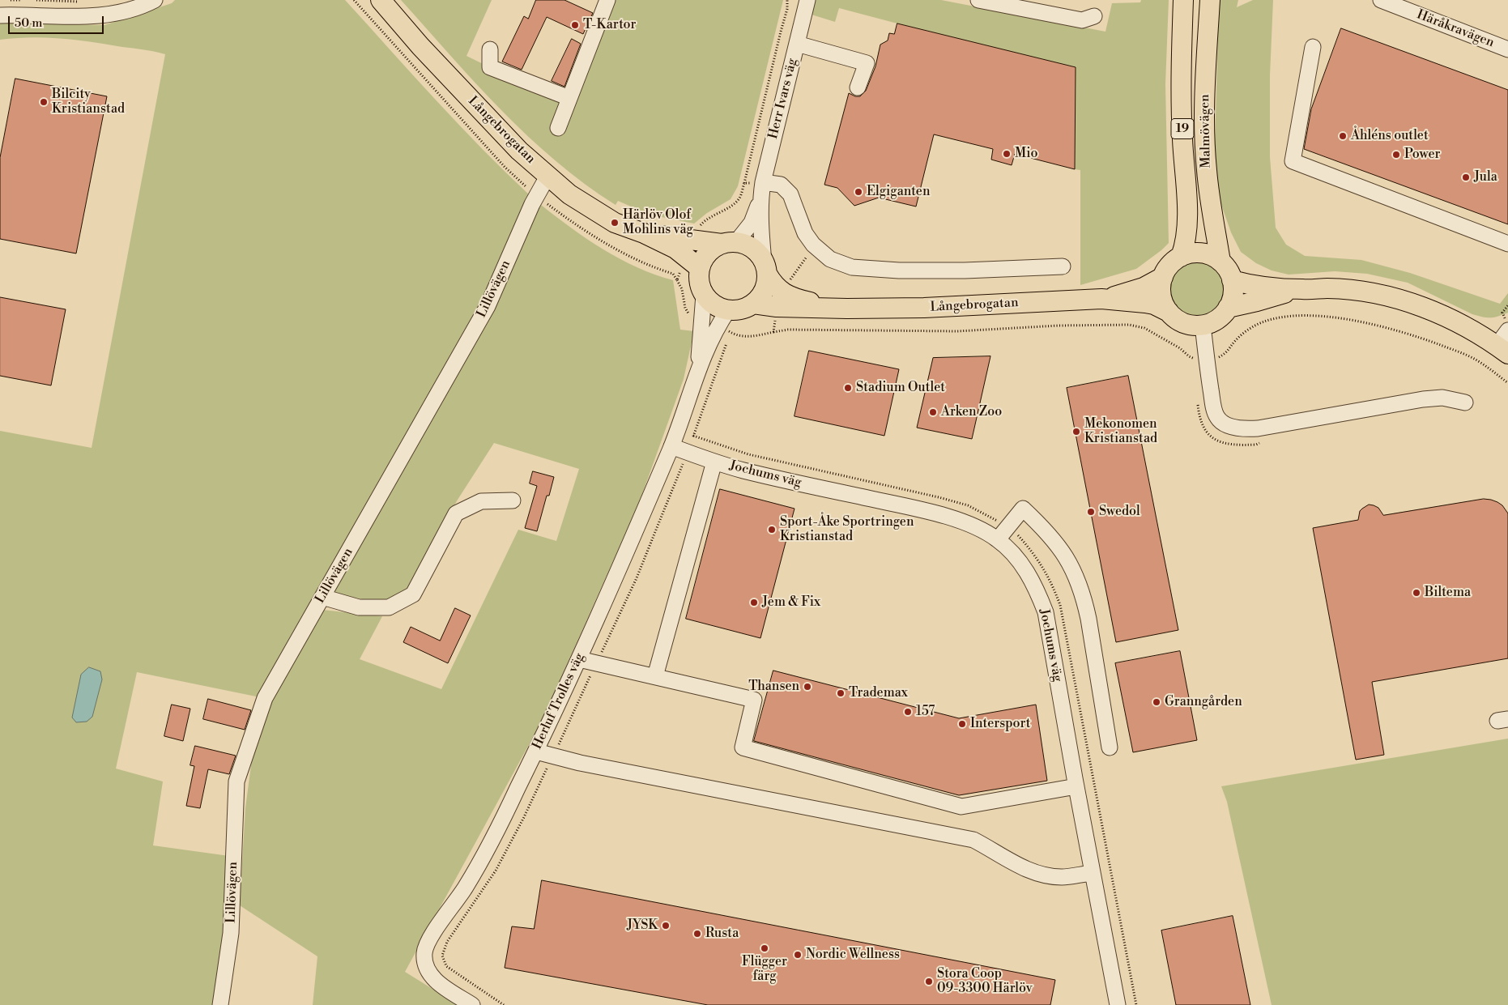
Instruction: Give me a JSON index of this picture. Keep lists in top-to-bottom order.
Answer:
{
  "streets": {
    "main road": ["19", "Långebrogatan", "Malmövägen"],
    "street": [
      "Häråkravägen",
      "Herr Ivars väg",
      "Lillövägen",
      "Jochums väg",
      "Herluf Trolles väg"
    ]
  },
  "crossings": [
    ["Herr Ivars väg", "Långebrogatan"],
    ["Herr Ivars väg", "Herluf Trolles väg"],
    ["Långebrogatan", "Malmövägen"],
    ["Långebrogatan", "Lillövägen"],
    ["Långebrogatan", "Herluf Trolles väg"],
    ["Jochums väg", "Herluf Trolles väg"]
  ],
  "places": [
    "T-Kartor",
    "Bilcity Kristianstad",
    "Åhléns outlet",
    "Mio",
    "Power",
    "Jula",
    "Elgiganten",
    "Härlöv Olof Mohlins väg",
    "Stadium Outlet",
    "Arken Zoo",
    "Mekonomen Kristianstad",
    "Swedol",
    "Sport-Åke Sportringen Kristianstad",
    "Biltema",
    "Jem & Fix",
    "Thansen",
    "Trademax",
    "Granngården",
    "157",
    "Intersport",
    "JYSK",
    "Rusta",
    "Flügger färg",
    "Nordic Wellness",
    "Stora Coop 09-3300 Härlöv"
  ],
  "scale_bar": "50 m"
}
